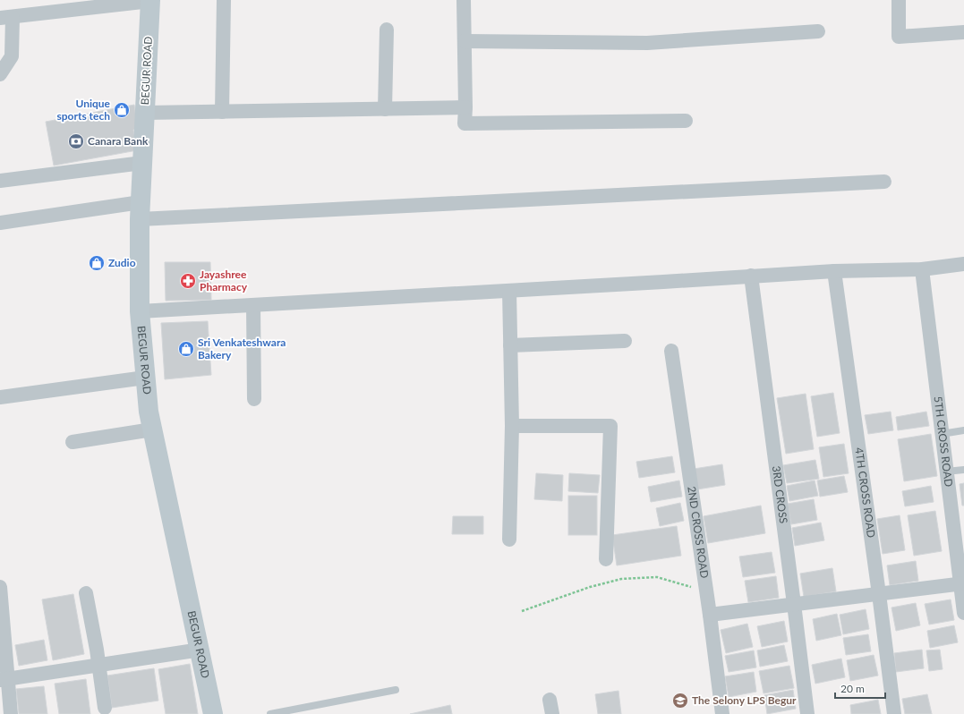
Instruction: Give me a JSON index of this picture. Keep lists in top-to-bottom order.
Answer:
{
  "streets": {
    "main road": ["BEGUR ROAD"],
    "street": [
      "5TH CROSS ROAD",
      "4TH CROSS ROAD",
      "3RD CROSS",
      "2ND CROSS ROAD"
    ]
  },
  "places": {
    "shop": ["Unique sports tech", "Zudio", "Sri Venkateshwara Bakery"],
    "bank": ["Canara Bank"],
    "pharmacy": ["Jayashree Pharmacy"],
    "school or university": ["The Selony LPS Begur"]
  },
  "scale_bar": "20 m"
}
